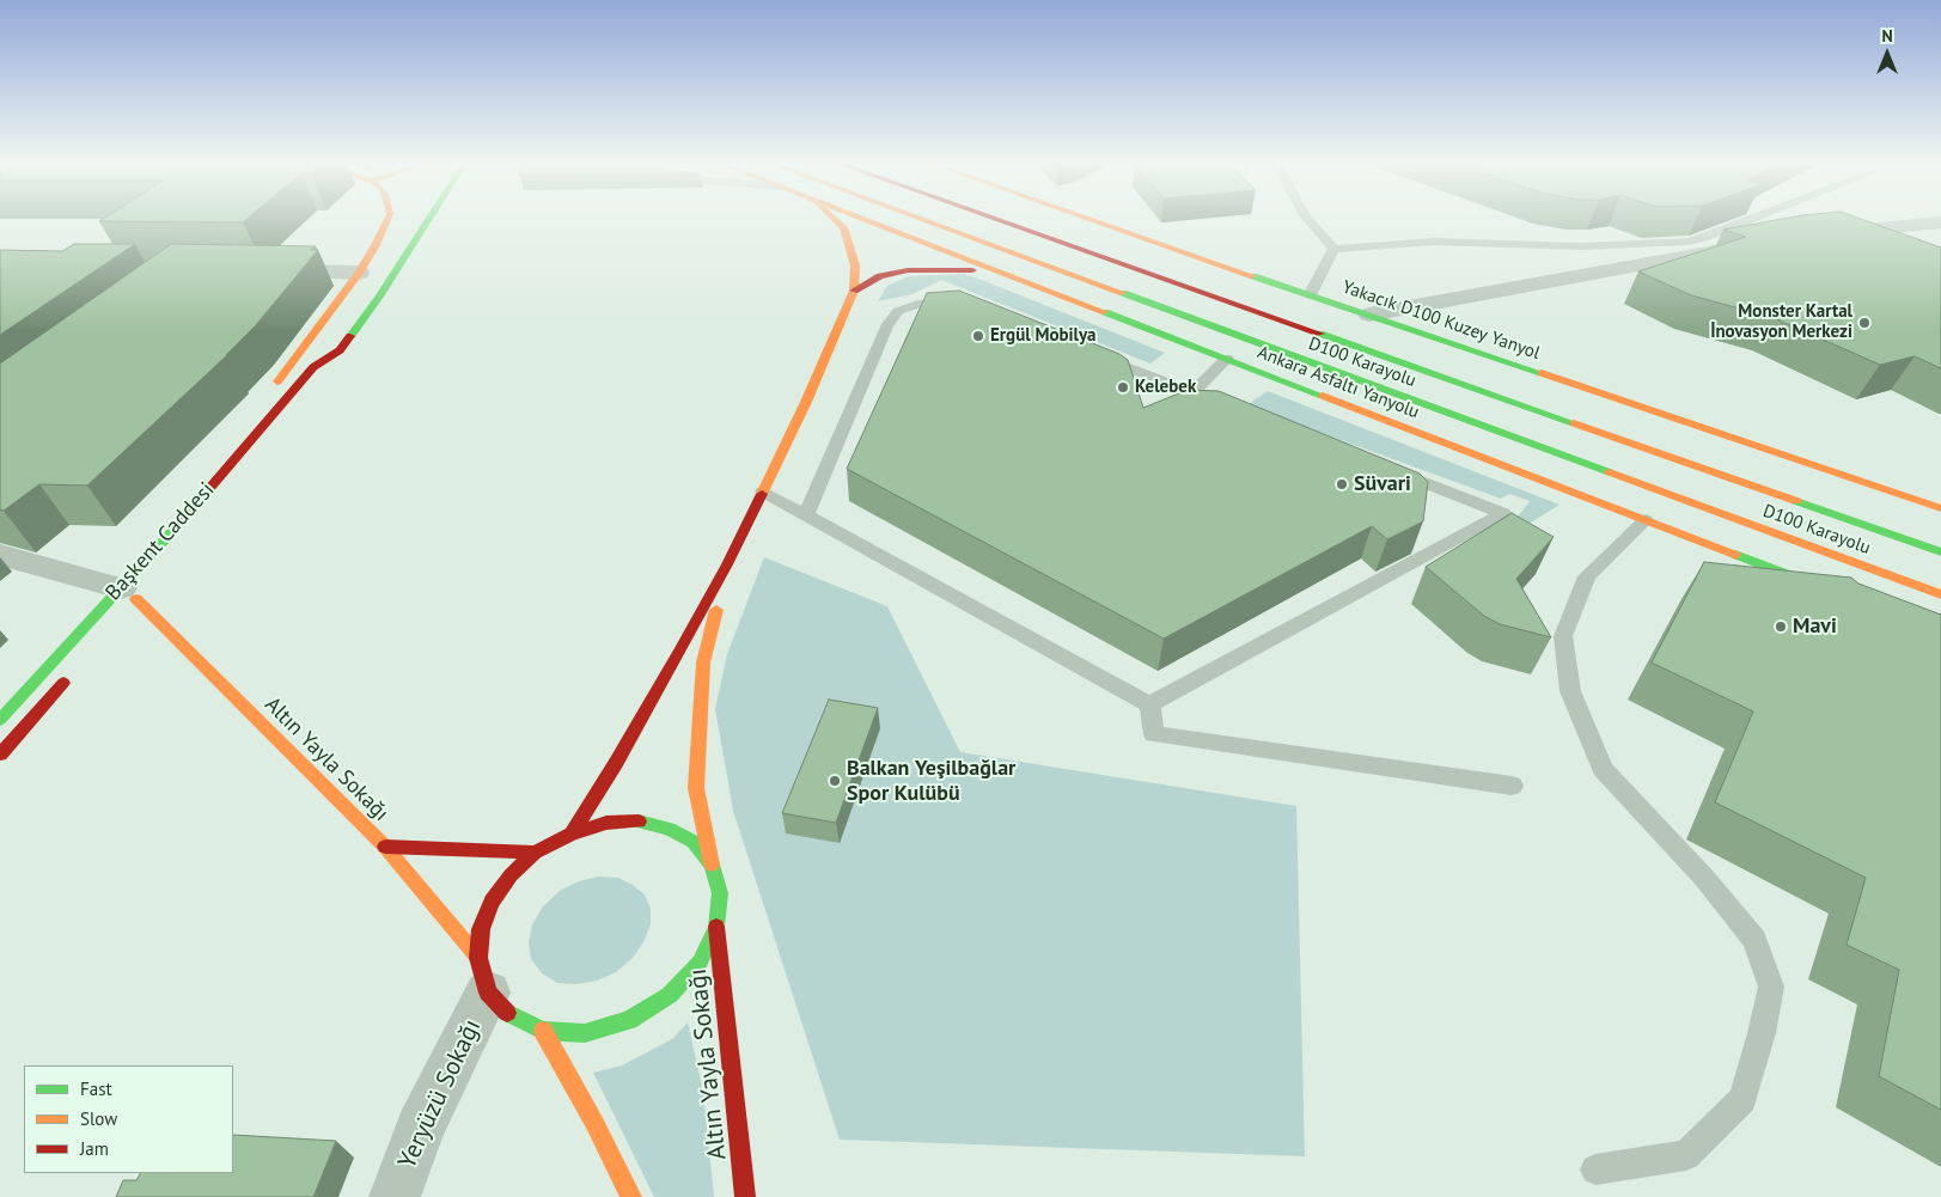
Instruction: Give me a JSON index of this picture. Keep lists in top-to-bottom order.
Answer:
{
  "streets": {
    "main road": [
      "Yakacık D100 Kuzey Yanyol",
      "D100 Karayolu",
      "Ankara Asfaltı Yanyolu",
      "Başkent Caddesi",
      "Altın Yayla Sokağı"
    ],
    "street": ["Yeryüzü Sokağı"]
  },
  "crossings": [
    ["Başkent Caddesi", "Altın Yayla Sokağı"],
    ["Altın Yayla Sokağı", "Yeryüzü Sokağı"]
  ],
  "places": [
    "Monster Kartal İnovasyon Merkezi",
    "Ergül Mobilya",
    "Kelebek",
    "Süvari",
    "Mavi",
    "Balkan Yeşilbağlar Spor Kulübü"
  ],
  "legend": ["Fast", "Slow", "Jam"],
  "north": "top"
}
